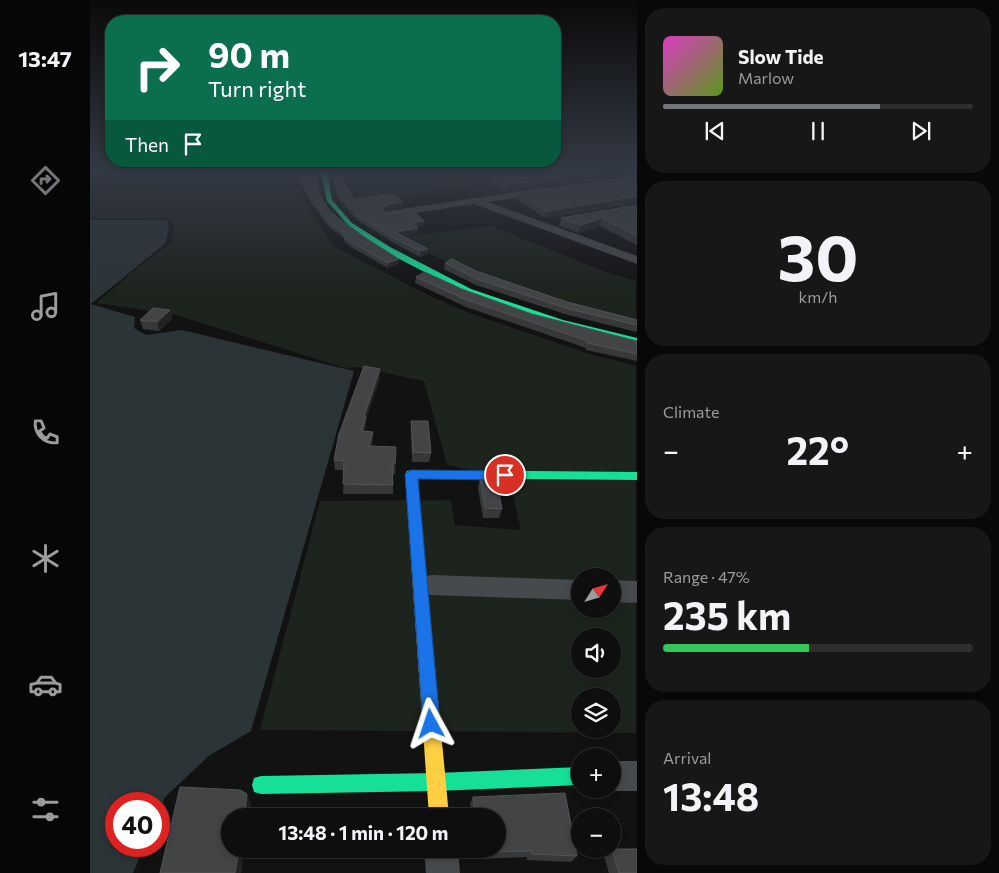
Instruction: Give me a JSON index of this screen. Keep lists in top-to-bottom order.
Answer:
{
  "north": "top right",
  "page": {
    "tabs": "13:47",
    "turn": ["90 m", "Turn right"],
    "song": ["Slow Tide", "Marlow"],
    "then": "Then",
    "tile": [
      ["30", "km/h"],
      "Climate",
      ["Range · 47%", "235 km"],
      ["Arrival", "13:48"]
    ],
    "heat": ["−", "22°", "+"],
    "map_buttons": ["+", "−"],
    "limit": "40",
    "trip": "13:48 · 1 min · 120 m"
  }
}
